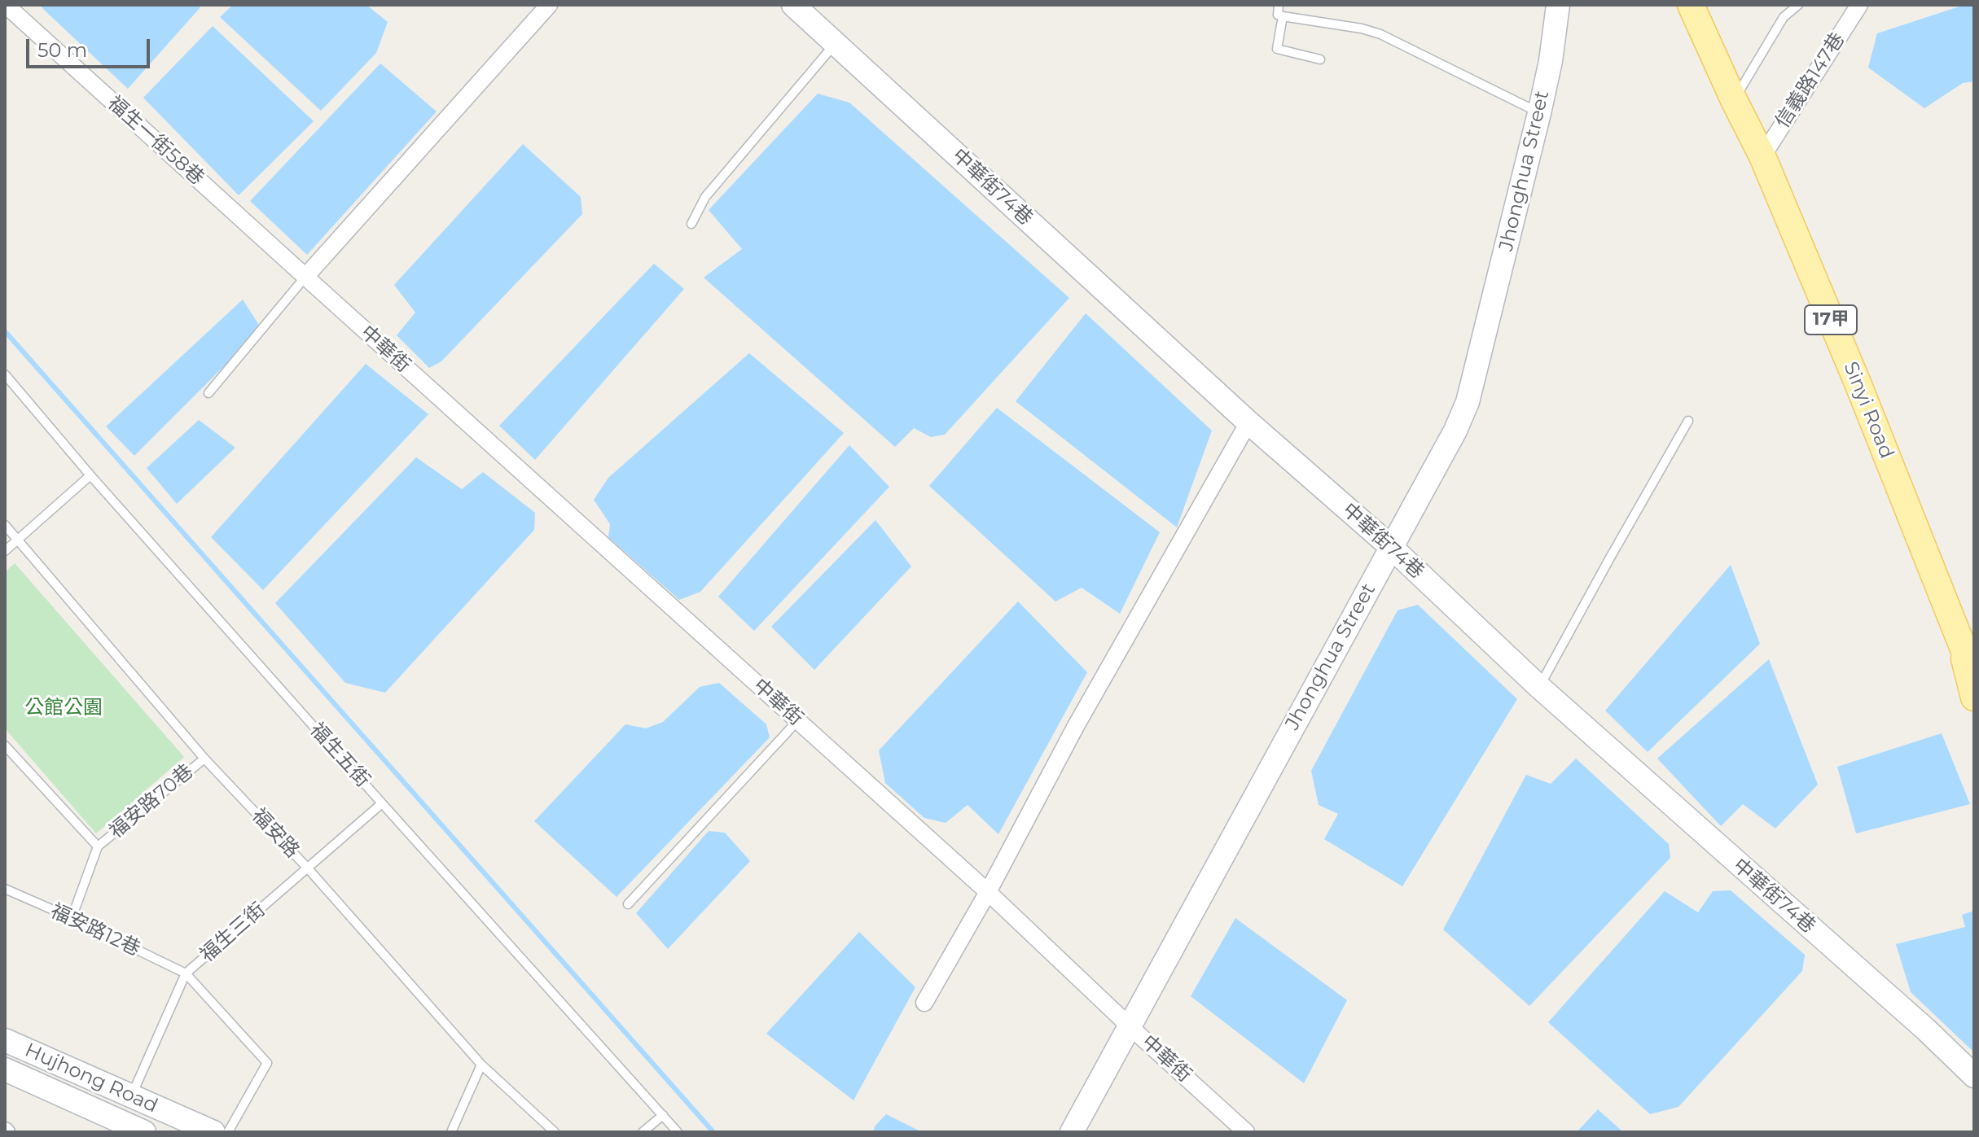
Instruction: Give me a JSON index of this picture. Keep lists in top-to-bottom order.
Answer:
{
  "streets": {
    "main road": ["17甲", "Sinyi Road"],
    "street": [
      "信義路147巷",
      "福生一街58巷",
      "Jhonghua Street",
      "中華街74巷",
      "中華街",
      "Hujhong Road"
    ],
    "lane": [
      "福生五街",
      "福安路70巷",
      "福安路",
      "福安路12巷",
      "福生三街"
    ]
  },
  "crossings": [
    ["信義路147巷", "Sinyi Road"],
    ["福生一街58巷", "中華街"],
    ["Jhonghua Street", "中華街74巷"],
    ["Jhonghua Street", "中華街"],
    ["福生五街", "福生三街"],
    ["福安路70巷", "福安路"],
    ["福安路70巷", "福安路12巷"],
    ["福安路", "福生三街"],
    ["福安路12巷", "福生三街"],
    ["福生三街", "Hujhong Road"]
  ],
  "parks": ["公館公園"],
  "scale_bar": "50 m"
}
